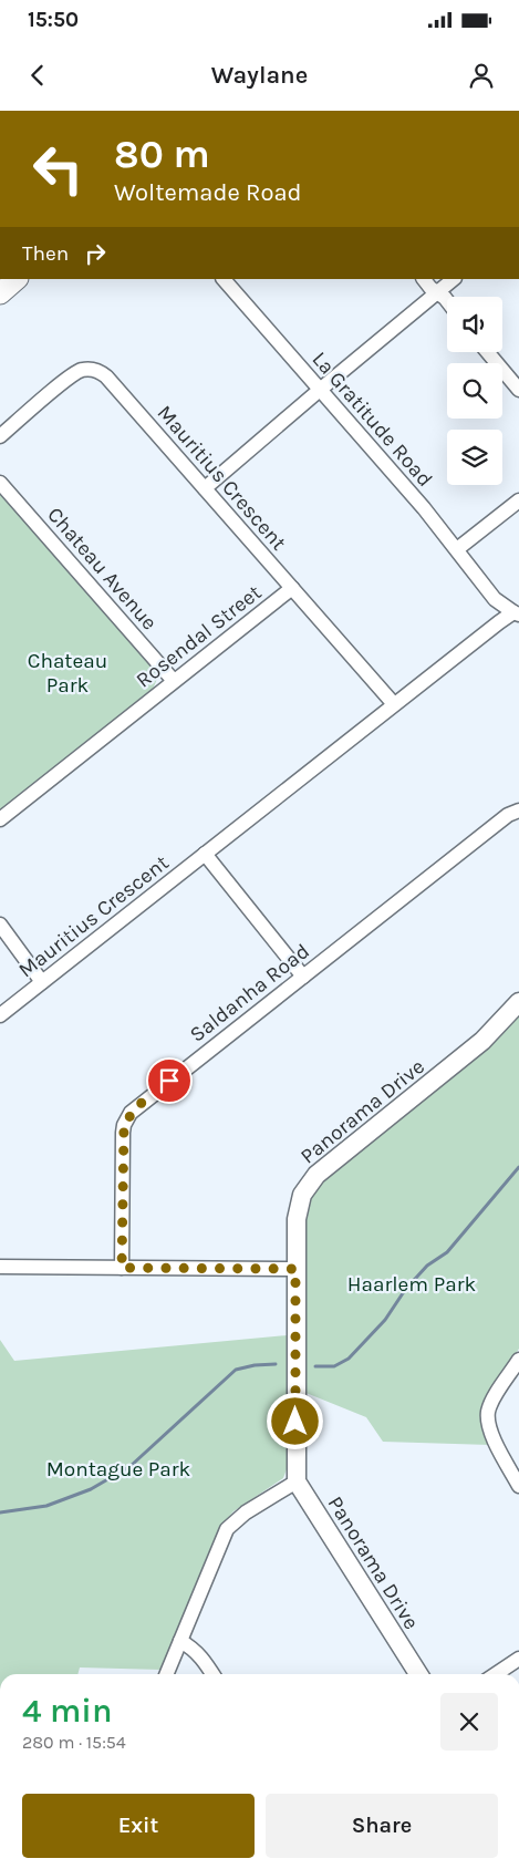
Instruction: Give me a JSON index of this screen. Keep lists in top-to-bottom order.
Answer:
{
  "streets": {
    "street": [
      "La Gratitude Road",
      "Mauritius Crescent",
      "Chateau Avenue",
      "Rosendal Street",
      "Saldanha Road",
      "Panorama Drive"
    ]
  },
  "crossings": [
    ["La Gratitude Road", "Mauritius Crescent"],
    ["Mauritius Crescent", "Rosendal Street"],
    ["Chateau Avenue", "Rosendal Street"]
  ],
  "parks": ["Chateau Park", "Haarlem Park", "Montague Park"],
  "page": {
    "status": "15:50",
    "header": "Waylane",
    "turn": ["80 m", "Woltemade Road"],
    "then": "Then",
    "heading": ["4 min", "280 m · 15:54"],
    "buttons": ["Exit", "Share"]
  }
}
